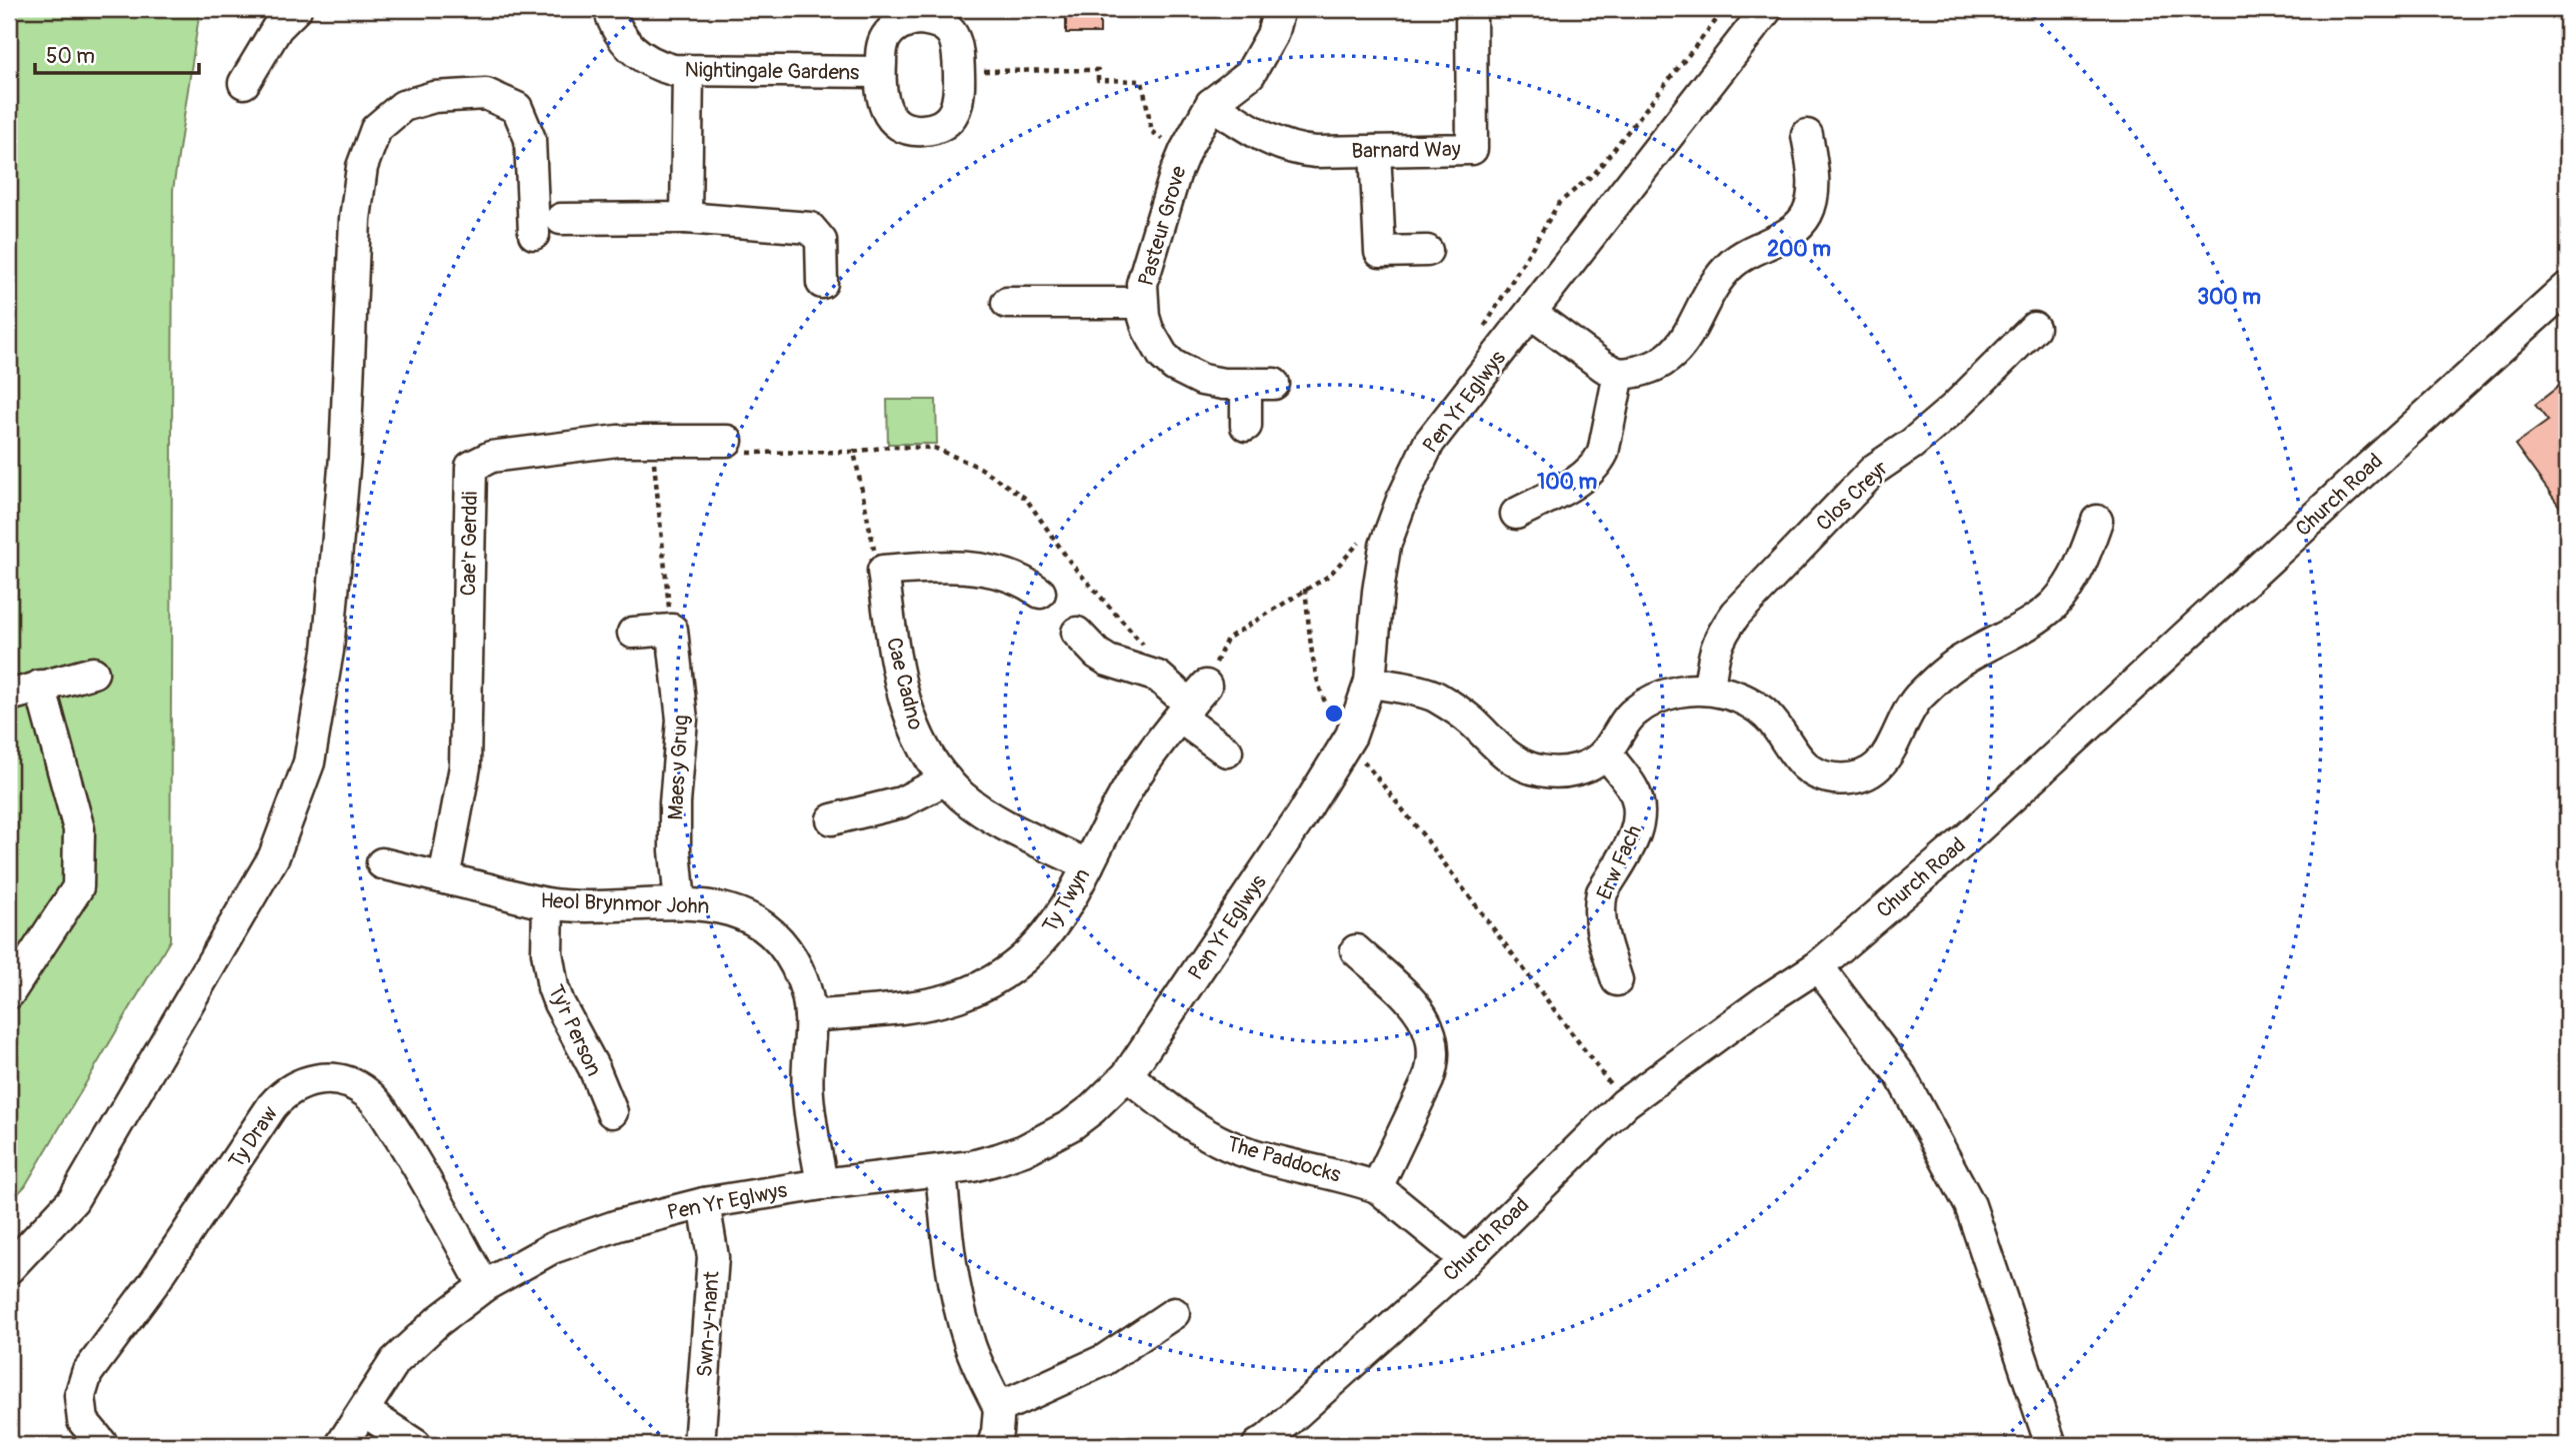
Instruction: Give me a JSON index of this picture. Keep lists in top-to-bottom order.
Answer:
{
  "streets": {
    "street": [
      "Nightingale Gardens",
      "Barnard Way",
      "Pasteur Grove",
      "Pen Yr Eglwys",
      "Church Road",
      "Clos Creyr",
      "Cae'r Gerddi",
      "Cae Cadno",
      "Maes y Grug",
      "Erw Fach",
      "Ty Twyn",
      "Heol Brynmor John",
      "Ty'r Person",
      "Ty Draw",
      "The Paddocks",
      "Swn-y-nant"
    ]
  },
  "crossings": [
    ["Barnard Way", "Pasteur Grove"],
    ["Pen Yr Eglwys", "Heol Brynmor John"],
    ["Pen Yr Eglwys", "Ty Draw"],
    ["Pen Yr Eglwys", "The Paddocks"],
    ["Pen Yr Eglwys", "Swn-y-nant"],
    ["Church Road", "The Paddocks"],
    ["Cae'r Gerddi", "Heol Brynmor John"],
    ["Cae Cadno", "Ty Twyn"],
    ["Maes y Grug", "Heol Brynmor John"],
    ["Ty Twyn", "Heol Brynmor John"],
    ["Heol Brynmor John", "Ty'r Person"]
  ],
  "scale_bar": "50 m",
  "rings": ["200 m", "300 m", "100 m"]
}
